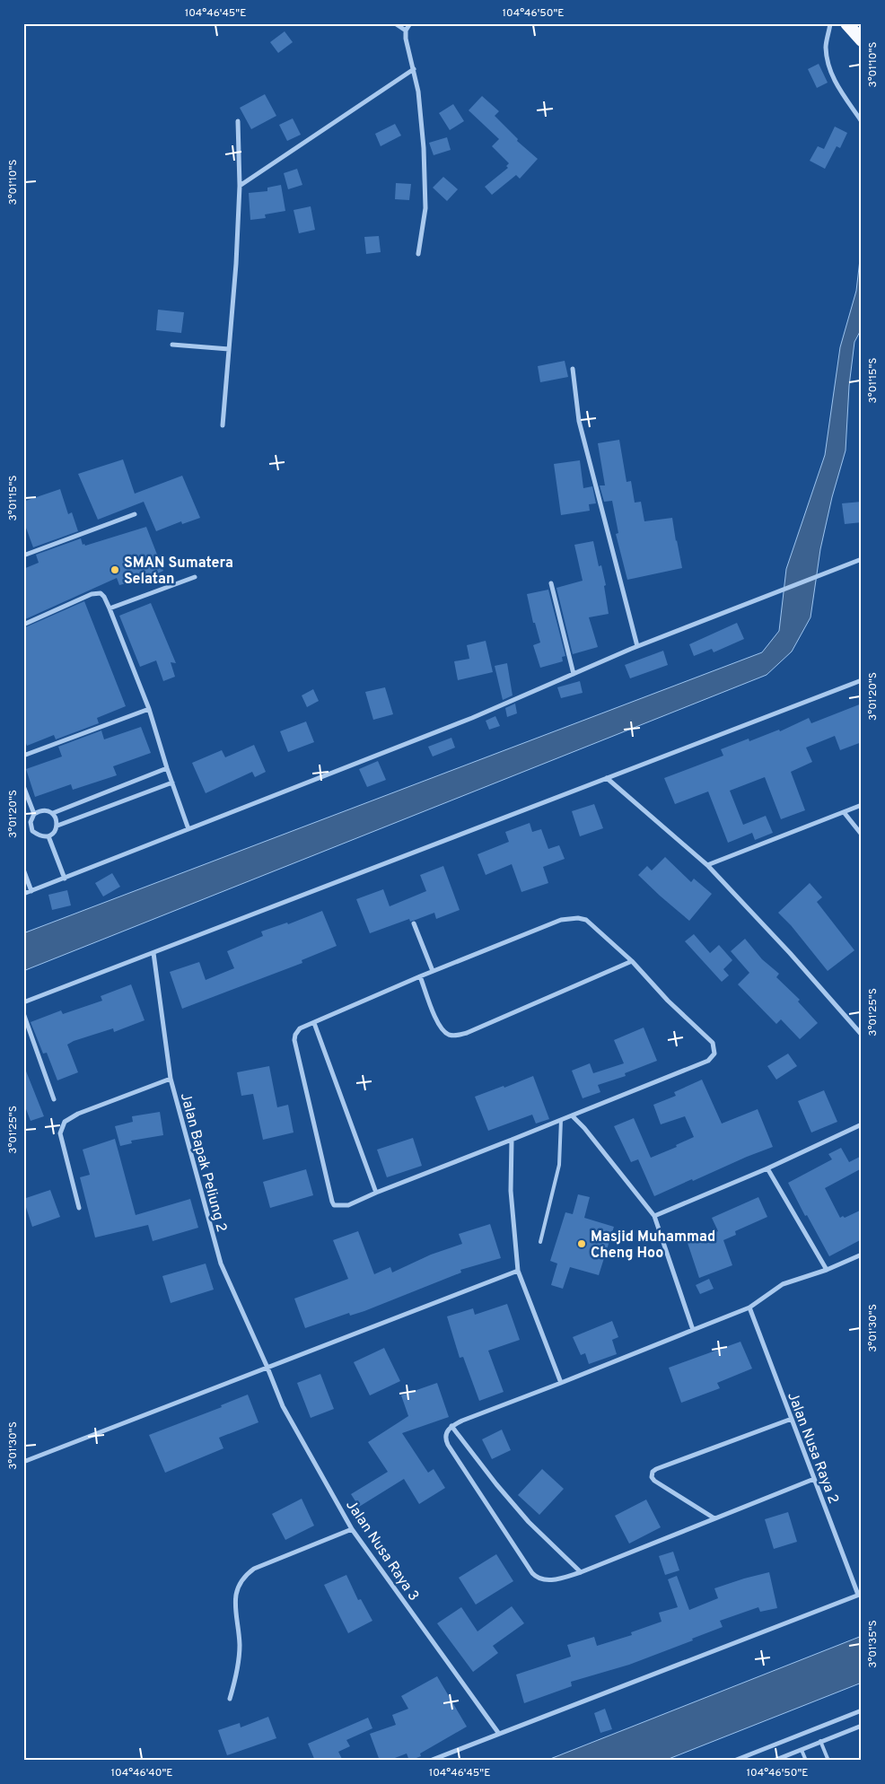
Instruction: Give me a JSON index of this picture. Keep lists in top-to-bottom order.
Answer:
{
  "streets": {
    "street": ["Jalan Bapak Peliung 2", "Jalan Nusa Raya 2", "Jalan Nusa Raya 3"]
  },
  "crossings": [
    ["Jalan Bapak Peliung 2", "Jalan Nusa Raya 3"]
  ],
  "places": ["SMAN Sumatera Selatan", "Masjid Muhammad Cheng Hoo"],
  "coordinates": [
    "104°46'45\"E",
    "104°46'50\"E",
    "3°01'10\"S",
    "3°01'15\"S",
    "3°01'20\"S",
    "3°01'25\"S",
    "3°01'30\"S",
    "3°01'35\"S",
    "104°46'40\"E"
  ]
}
